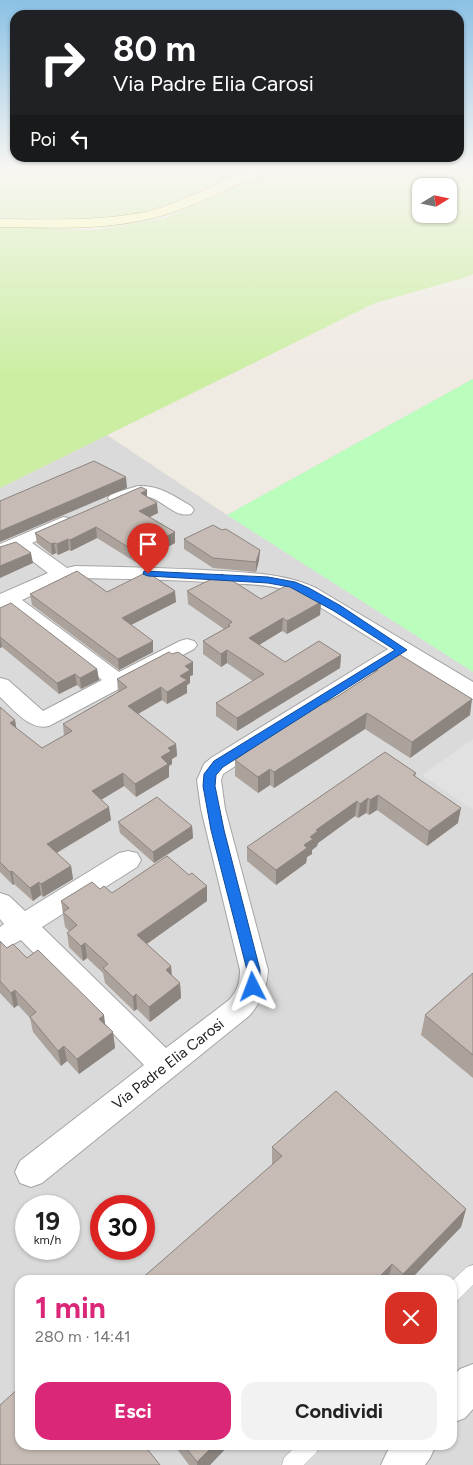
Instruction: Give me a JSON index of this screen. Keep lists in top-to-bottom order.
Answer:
{
  "streets": {
    "street": ["Via Padre Elia Carosi"]
  },
  "north": "right",
  "page": {
    "turn": ["80 m", "Via Padre Elia Carosi"],
    "then": "Poi",
    "speed": "19 km/h",
    "limit": "30",
    "heading": ["1 min", "280 m · 14:41"],
    "buttons": ["Esci", "Condividi"]
  }
}
